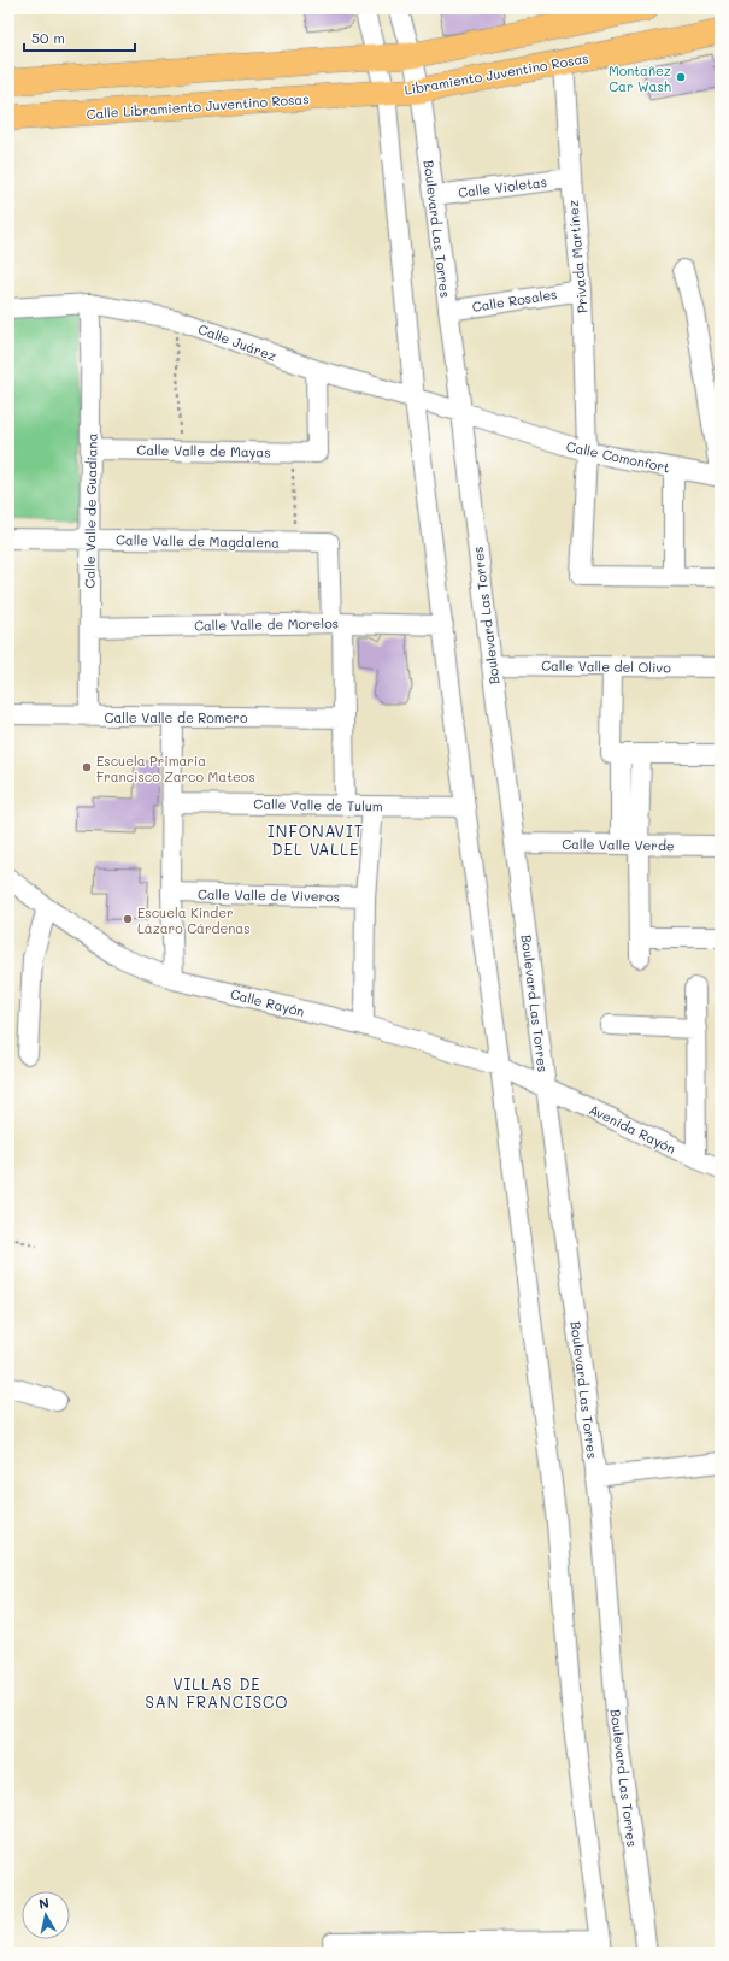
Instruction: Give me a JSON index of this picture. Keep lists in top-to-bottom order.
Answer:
{
  "streets": {
    "main road": ["Libramiento Juventino Rosas", "Calle Libramiento Juventino Rosas"],
    "street": [
      "Calle Violetas",
      "Boulevard Las Torres",
      "Privada Martínez",
      "Calle Rosales",
      "Calle Juárez",
      "Calle Valle de Mayas",
      "Calle Comonfort",
      "Calle Valle de Guadiana",
      "Calle Valle de Magdalena",
      "Calle Valle de Morelos",
      "Calle Valle del Olivo",
      "Calle Valle de Romero",
      "Calle Valle de Tulum",
      "Calle Valle Verde",
      "Calle Valle de Viveros",
      "Calle Rayón",
      "Avenida Rayón"
    ]
  },
  "crossings": [
    ["Libramiento Juventino Rosas", "Calle Libramiento Juventino Rosas"],
    ["Libramiento Juventino Rosas", "Boulevard Las Torres"],
    ["Libramiento Juventino Rosas", "Privada Martínez"],
    ["Calle Violetas", "Boulevard Las Torres"],
    ["Calle Violetas", "Privada Martínez"],
    ["Boulevard Las Torres", "Calle Rosales"],
    ["Boulevard Las Torres", "Calle Juárez"],
    ["Boulevard Las Torres", "Calle Comonfort"],
    ["Boulevard Las Torres", "Calle Valle del Olivo"],
    ["Boulevard Las Torres", "Calle Valle Verde"],
    ["Boulevard Las Torres", "Calle Rayón"],
    ["Boulevard Las Torres", "Avenida Rayón"],
    ["Privada Martínez", "Calle Rosales"],
    ["Privada Martínez", "Calle Comonfort"],
    ["Calle Juárez", "Calle Valle de Mayas"],
    ["Calle Juárez", "Calle Comonfort"],
    ["Calle Juárez", "Calle Valle de Guadiana"],
    ["Calle Valle de Mayas", "Calle Valle de Guadiana"],
    ["Calle Valle de Guadiana", "Calle Valle de Magdalena"],
    ["Calle Valle de Guadiana", "Calle Valle de Morelos"],
    ["Calle Valle de Guadiana", "Calle Valle de Romero"],
    ["Calle Valle de Magdalena", "Calle Valle de Morelos"],
    ["Calle Rayón", "Avenida Rayón"]
  ],
  "districts": ["INFONAVIT DEL VALLE", "VILLAS DE SAN FRANCISCO"],
  "places": ["Montañez Car Wash", "Escuela Primaria Francisco Zarco Mateos", "Escuela Kinder Lázaro Cárdenas"],
  "scale_bar": "50 m",
  "north": "top"
}
